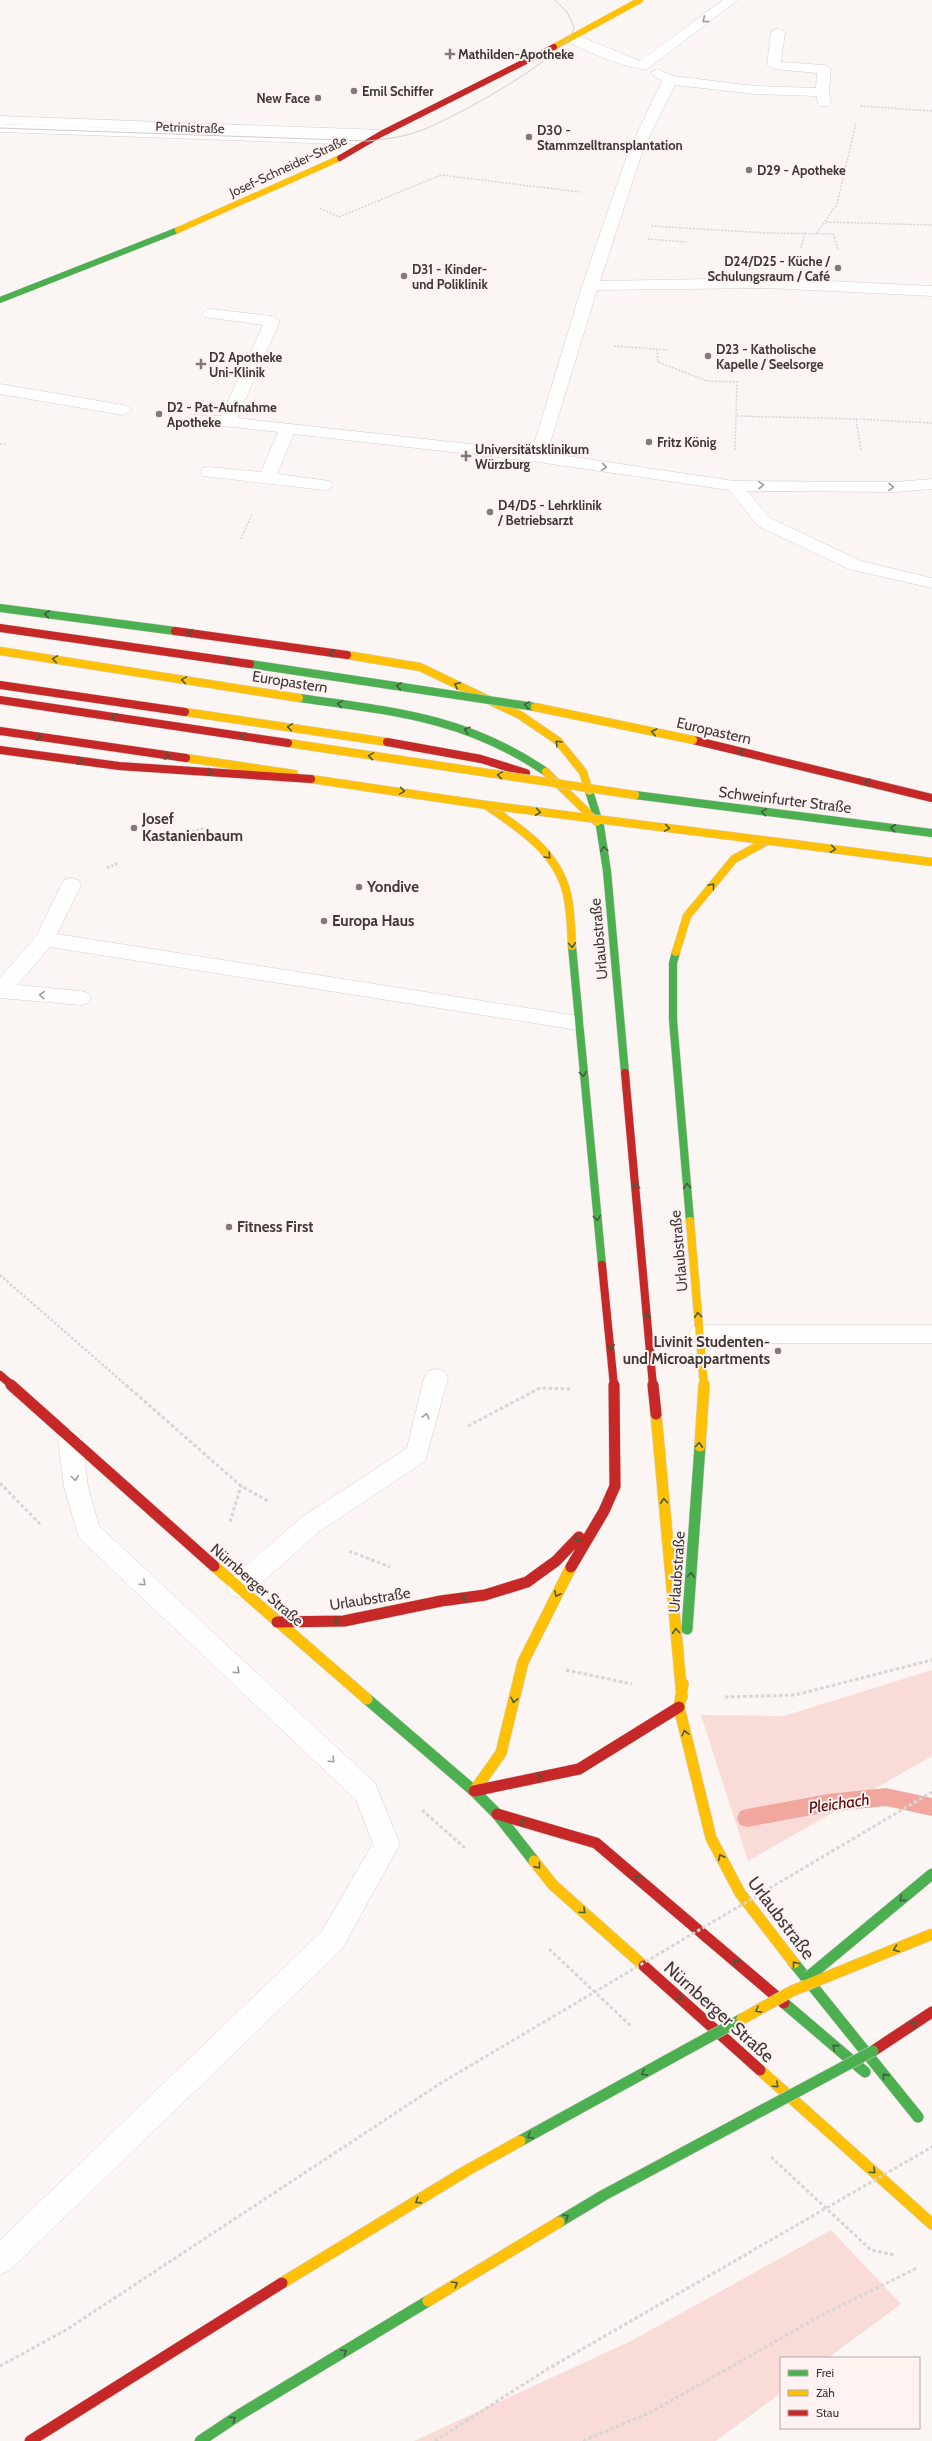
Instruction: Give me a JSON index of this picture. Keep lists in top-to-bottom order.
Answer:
{
  "streets": {
    "main road": [
      "Josef-Schneider-Straße",
      "Europastern",
      "Schweinfurter Straße",
      "Urlaubstraße",
      "Nürnberger Straße"
    ],
    "street": ["Petrinistraße"]
  },
  "crossings": [
    ["Petrinistraße", "Josef-Schneider-Straße"],
    ["Europastern", "Urlaubstraße"],
    ["Urlaubstraße", "Nürnberger Straße"]
  ],
  "water": ["Pleichach"],
  "places": {
    "health": ["Mathilden-Apotheke", "D2 Apotheke Uni-Klinik", "Universitätsklinikum Würzburg"],
    "other": [
      "Emil Schiffer",
      "New Face",
      "D30 - Stammzelltransplantation",
      "D29 - Apotheke",
      "D24/D25 - Küche / Schulungsraum / Café",
      "D31 - Kinder- und Poliklinik",
      "D23 - Katholische Kapelle / Seelsorge",
      "D2 - Pat-Aufnahme Apotheke",
      "Fritz König",
      "D4/D5 - Lehrklinik / Betriebsarzt",
      "Josef Kastanienbaum",
      "Yondive",
      "Europa Haus",
      "Fitness First",
      "Livinit Studenten- und Microappartments"
    ]
  },
  "legend": ["Frei", "Zäh", "Stau"]
}
